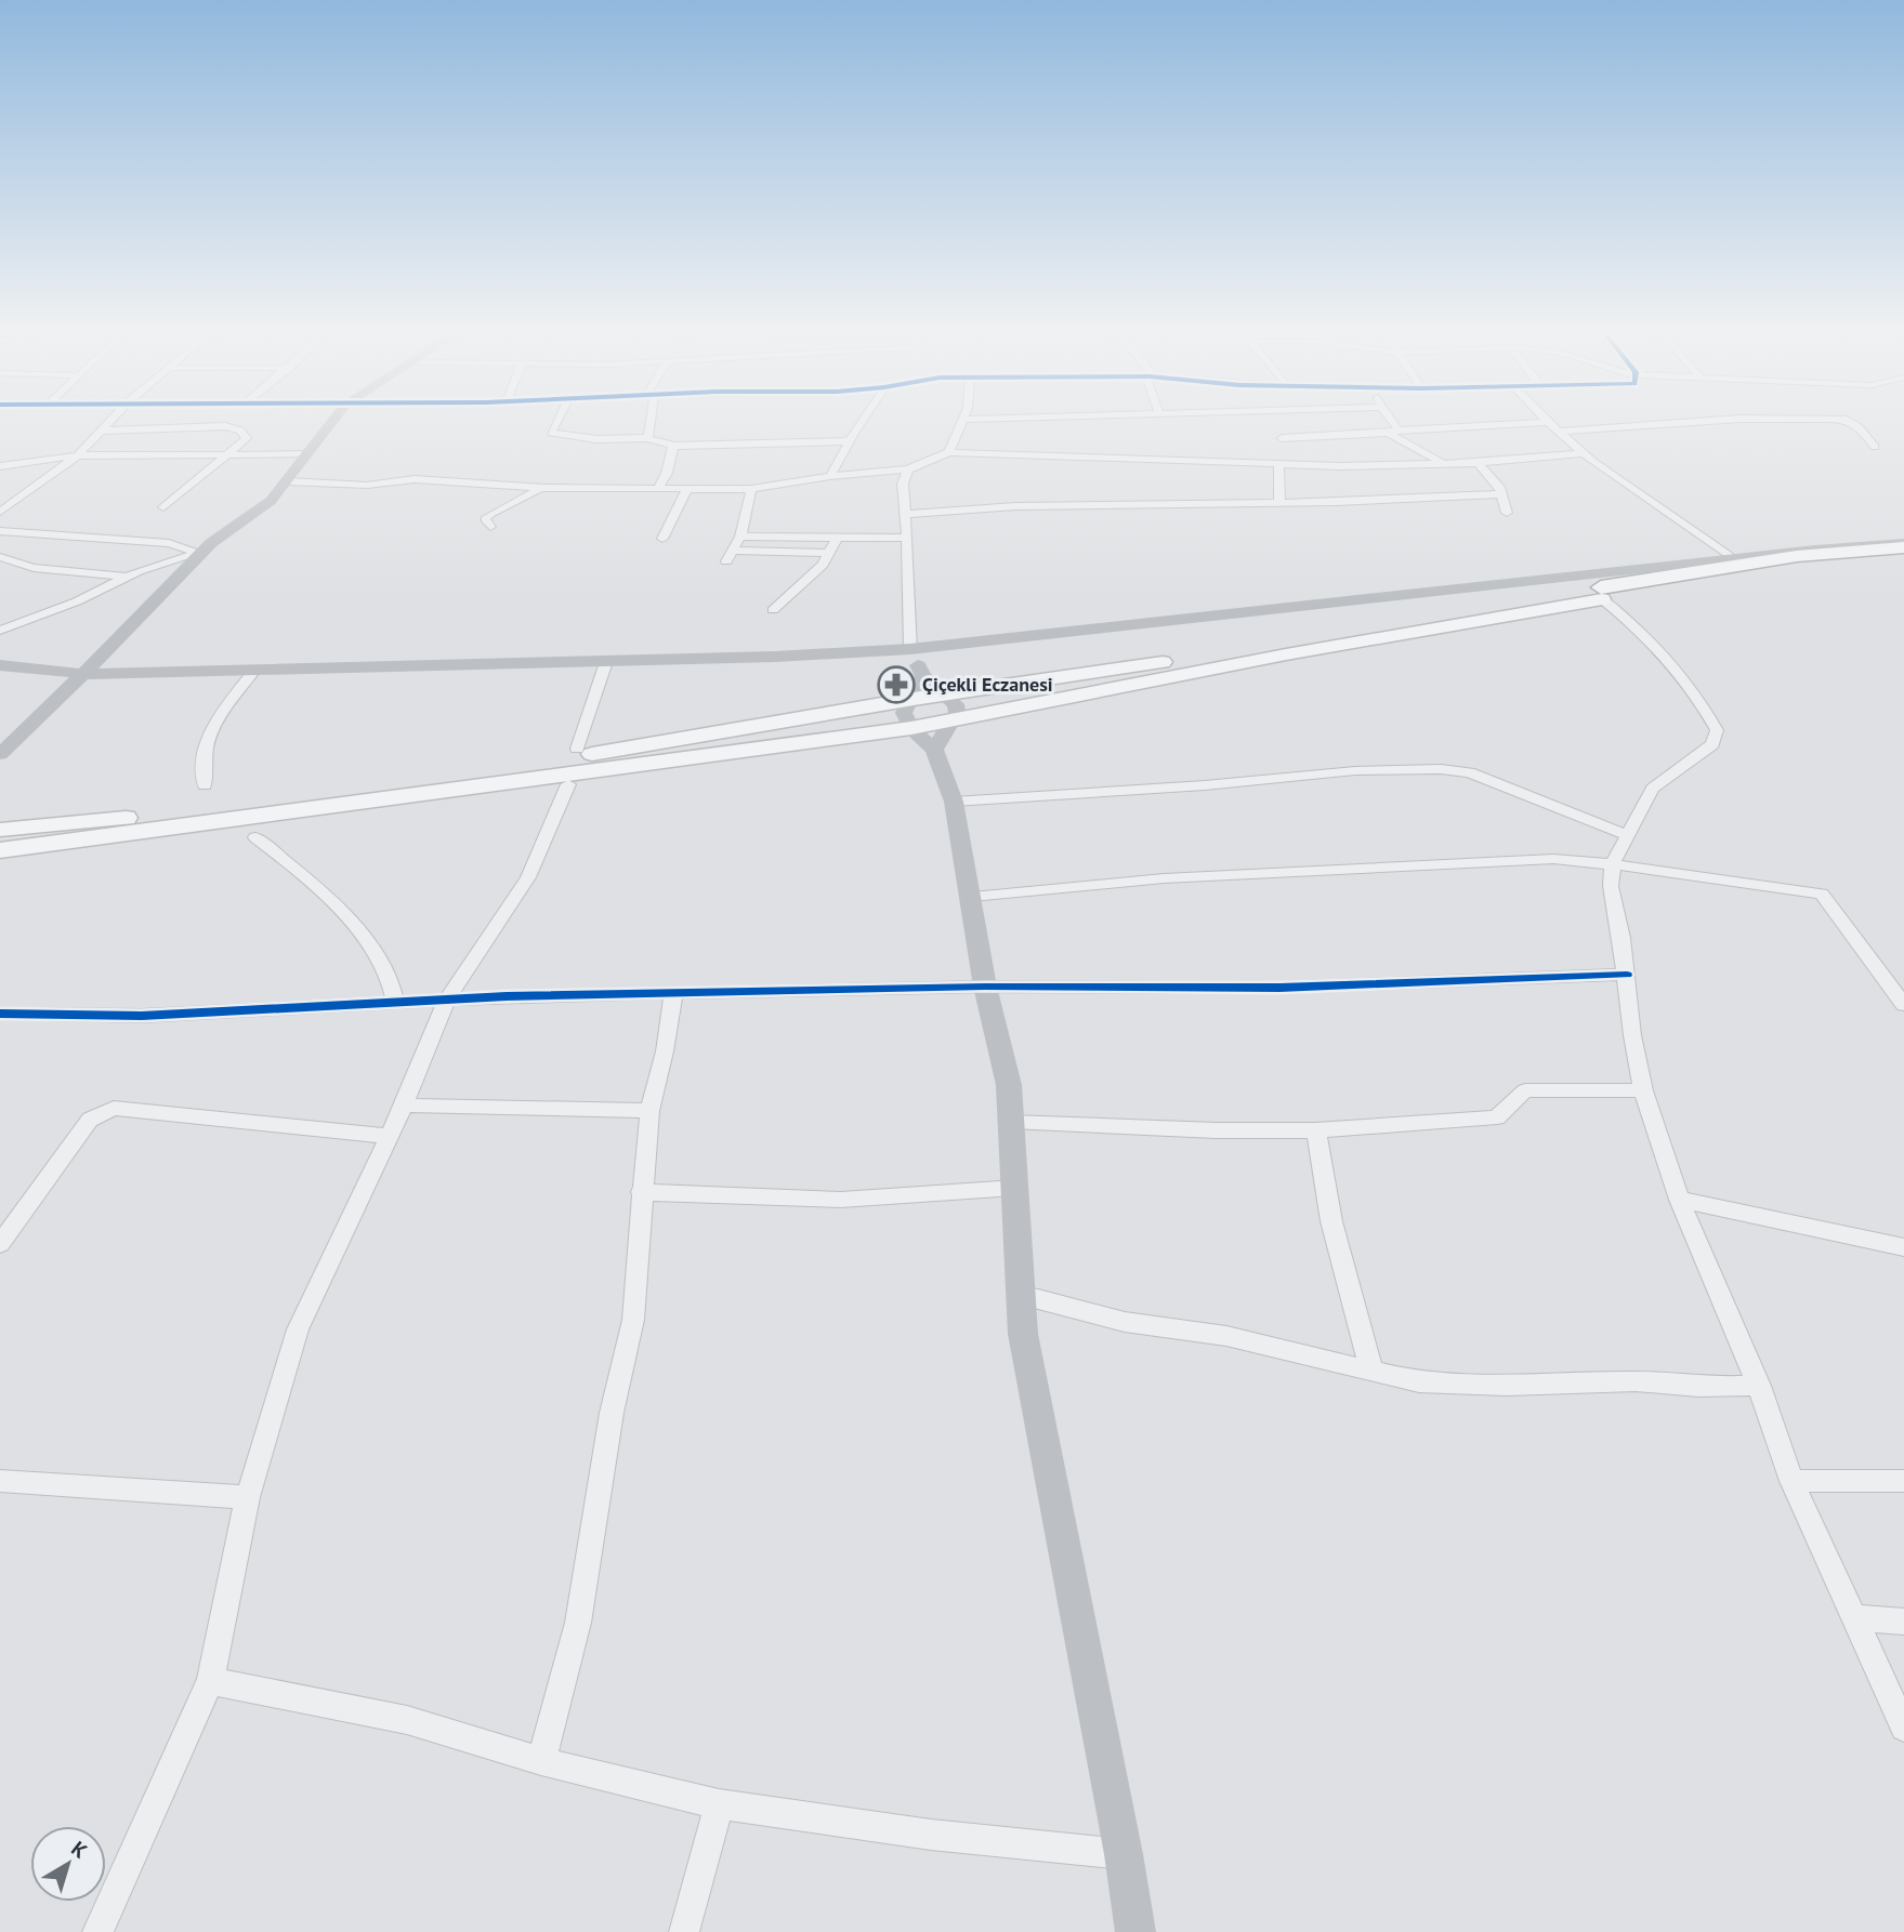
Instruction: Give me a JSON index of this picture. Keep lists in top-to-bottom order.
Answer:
{
  "places": {
    "pharmacy": ["Çiçekli Eczanesi"]
  },
  "north": "top right"
}
